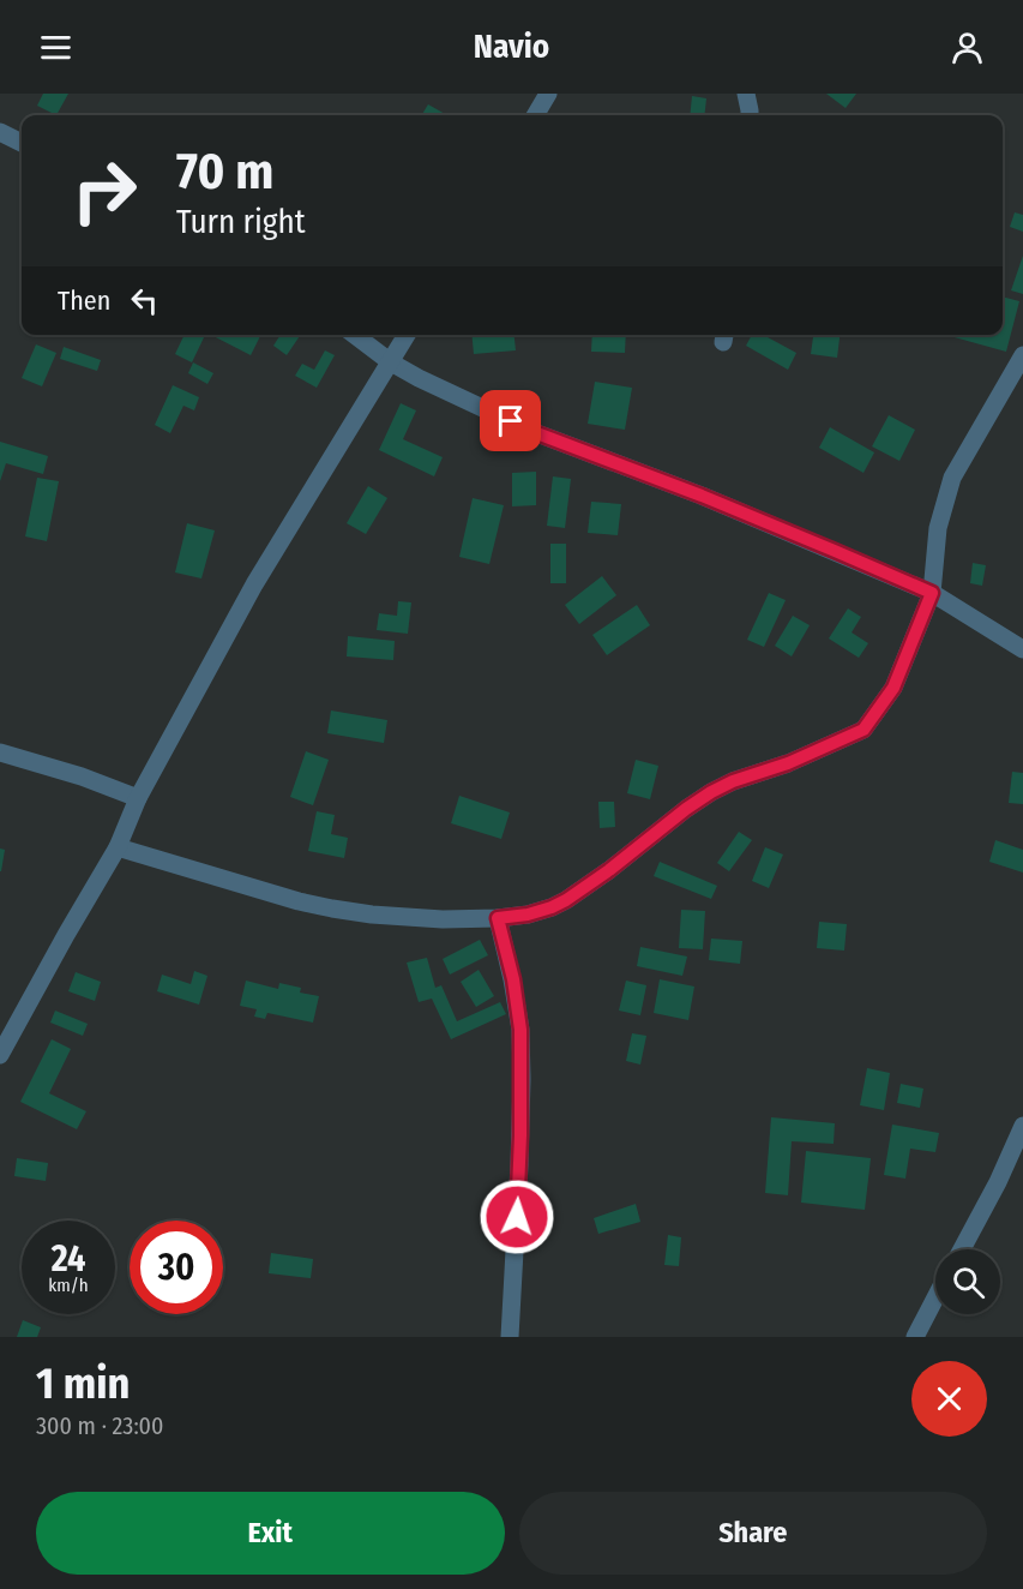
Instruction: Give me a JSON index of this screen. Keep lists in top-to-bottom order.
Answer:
{
  "page": {
    "header": "Navio",
    "turn": ["70 m", "Turn right"],
    "then": "Then",
    "speed": "24 km/h",
    "limit": "30",
    "heading": ["1 min", "300 m · 23:00"],
    "buttons": ["Exit", "Share"]
  }
}
